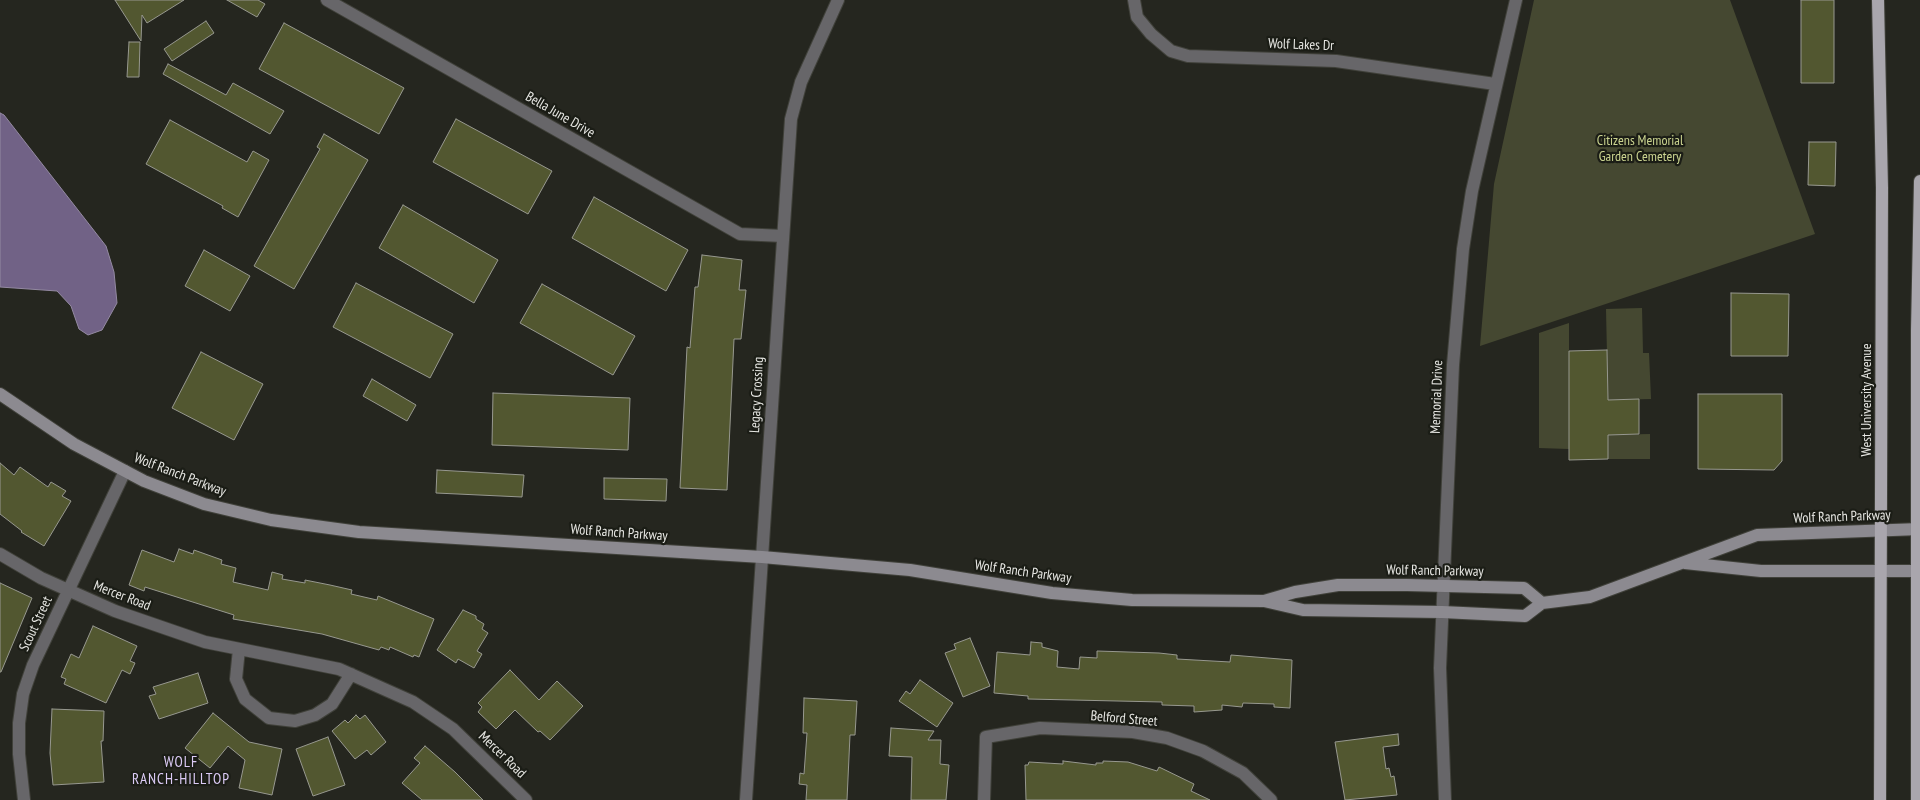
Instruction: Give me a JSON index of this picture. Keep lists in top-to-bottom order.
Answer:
{
  "streets": {
    "main road": ["West University Avenue"],
    "street": [
      "Wolf Lakes Dr",
      "Bella June Drive",
      "Legacy Crossing",
      "Memorial Drive",
      "Wolf Ranch Parkway",
      "Mercer Road",
      "Scout Street",
      "Belford Street"
    ]
  },
  "crossings": [
    ["Wolf Lakes Dr", "Memorial Drive"],
    ["Bella June Drive", "Legacy Crossing"],
    ["Legacy Crossing", "Wolf Ranch Parkway"],
    ["Memorial Drive", "Wolf Ranch Parkway"],
    ["West University Avenue", "Wolf Ranch Parkway"],
    ["Wolf Ranch Parkway", "Scout Street"],
    ["Mercer Road", "Scout Street"]
  ],
  "districts": ["WOLF RANCH-HILLTOP"],
  "parks": ["Citizens Memorial Garden Cemetery"]
}
